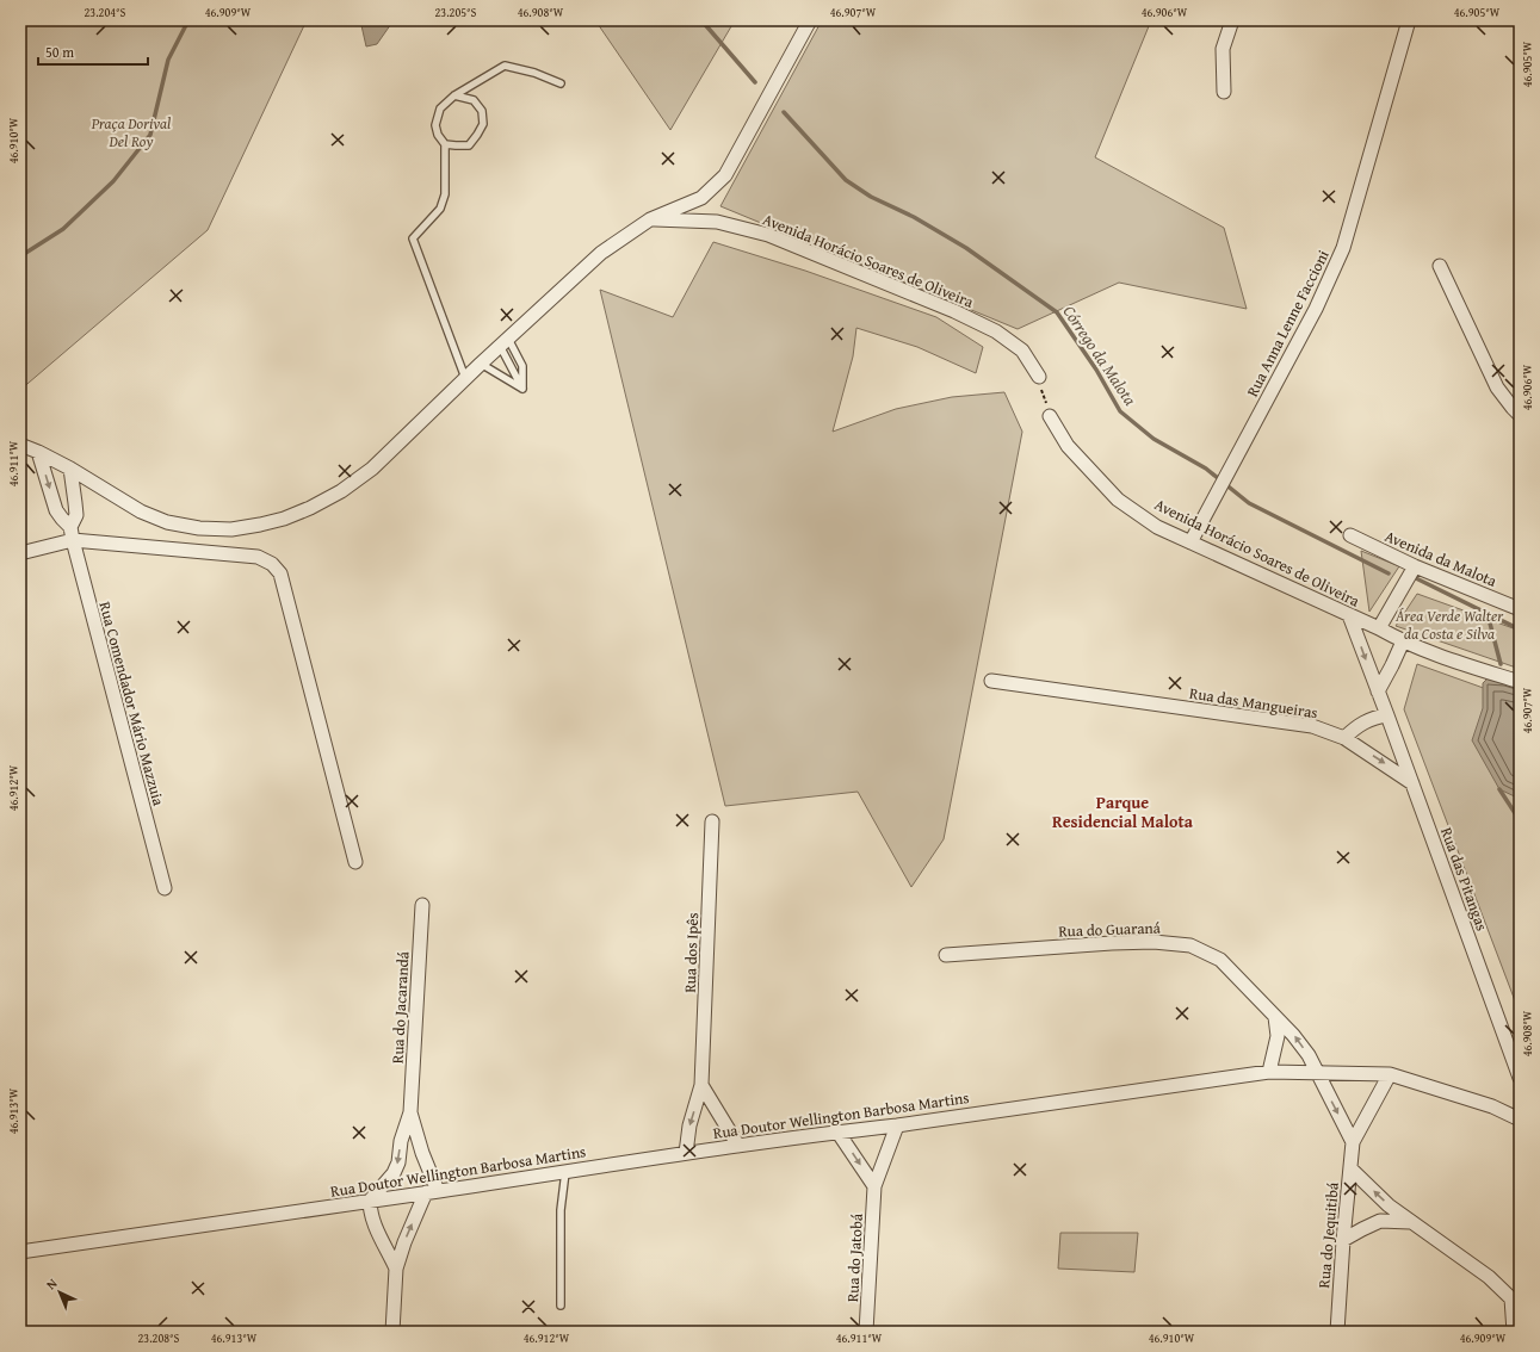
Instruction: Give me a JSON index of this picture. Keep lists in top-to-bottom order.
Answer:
{
  "streets": {
    "street": [
      "Avenida Horácio Soares de Oliveira",
      "Rua Anna Lenne Faccioni",
      "Avenida da Malota",
      "Rua das Mangueiras",
      "Rua Comendador Mário Mazzuia",
      "Rua das Pitangas",
      "Rua do Guaraná",
      "Rua dos Ipês",
      "Rua do Jacarandá",
      "Rua Doutor Wellington Barbosa Martins",
      "Rua do Jequitibá",
      "Rua do Jatobá"
    ]
  },
  "crossings": [
    ["Avenida Horácio Soares de Oliveira", "Rua Anna Lenne Faccioni"],
    ["Avenida Horácio Soares de Oliveira", "Rua das Pitangas"],
    ["Rua das Mangueiras", "Rua das Pitangas"],
    ["Rua do Guaraná", "Rua Doutor Wellington Barbosa Martins"],
    ["Rua dos Ipês", "Rua Doutor Wellington Barbosa Martins"],
    ["Rua do Jacarandá", "Rua Doutor Wellington Barbosa Martins"],
    ["Rua Doutor Wellington Barbosa Martins", "Rua do Jequitibá"],
    ["Rua Doutor Wellington Barbosa Martins", "Rua do Jatobá"]
  ],
  "districts": ["Parque Residencial Malota"],
  "water": ["Córrego da Malota"],
  "parks": ["Praça Dorival Del Roy", "Área Verde Walter da Costa e Silva"],
  "scale_bar": "50 m",
  "north": "top left",
  "coordinates": [
    "23.204°S",
    "46.909°W",
    "23.205°S",
    "46.908°W",
    "46.907°W",
    "46.906°W",
    "46.905°W",
    "46.910°W",
    "46.911°W",
    "46.912°W",
    "46.913°W",
    "23.208°S"
  ]
}
